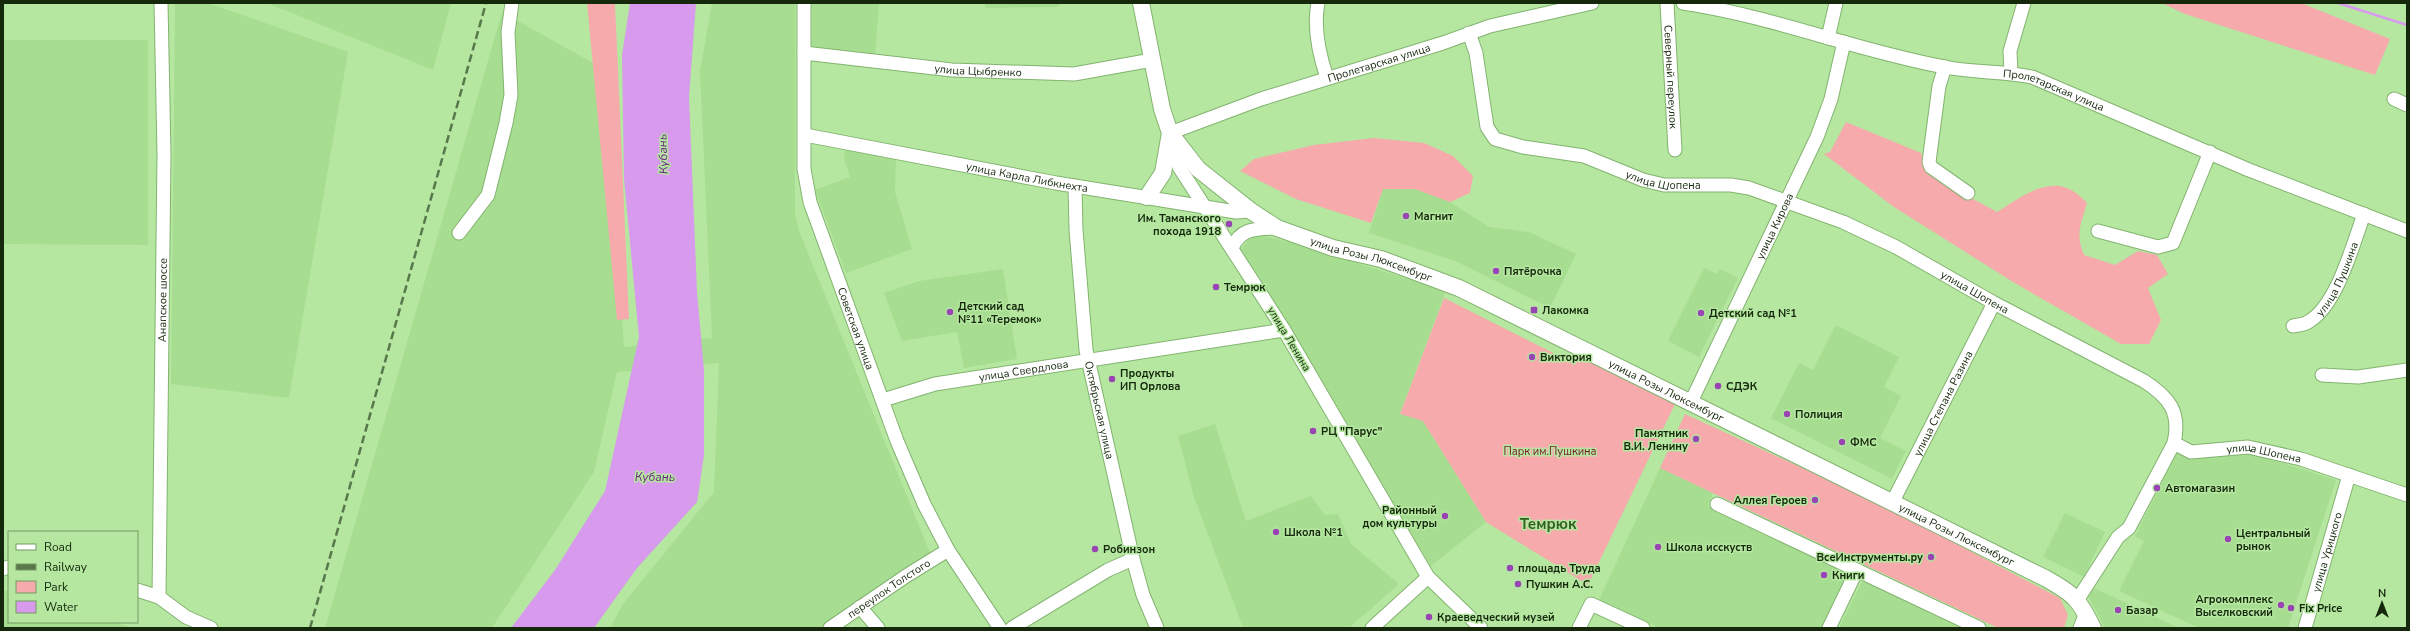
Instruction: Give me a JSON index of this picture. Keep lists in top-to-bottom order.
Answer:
{
  "streets": {
    "main road": ["улица Розы Люксембург", "улица Ленина"],
    "street": [
      "Пролетарская улица",
      "улица Цыбренко",
      "Северный переулок",
      "улица Карла Либкнехта",
      "улица Шопена",
      "улица Кирова",
      "улица Пушкина",
      "Анапское шоссе",
      "Советская улица",
      "улица Свердлова",
      "улица Степана Разина",
      "Октябрьская улица",
      "улица Урицкого",
      "переулок Толстого"
    ]
  },
  "crossings": [
    ["Пролетарская улица", "улица Шопена"],
    ["Пролетарская улица", "улица Кирова"],
    ["Пролетарская улица", "улица Розы Люксембург"],
    ["Пролетарская улица", "улица Пушкина"],
    ["Пролетарская улица", "улица Ленина"],
    ["улица Цыбренко", "Советская улица"],
    ["улица Цыбренко", "улица Ленина"],
    ["улица Карла Либкнехта", "улица Розы Люксембург"],
    ["улица Карла Либкнехта", "Советская улица"],
    ["улица Карла Либкнехта", "улица Ленина"],
    ["улица Карла Либкнехта", "Октябрьская улица"],
    ["улица Шопена", "улица Кирова"],
    ["улица Шопена", "улица Степана Разина"],
    ["улица Шопена", "улица Урицкого"],
    ["улица Кирова", "улица Розы Люксембург"],
    ["улица Розы Люксембург", "улица Ленина"],
    ["улица Розы Люксембург", "улица Степана Разина"],
    ["Советская улица", "улица Свердлова"],
    ["Советская улица", "переулок Толстого"],
    ["улица Ленина", "улица Свердлова"],
    ["улица Свердлова", "Октябрьская улица"]
  ],
  "districts": ["Темрюк"],
  "water": ["Кубань"],
  "parks": ["Парк им.Пушкина"],
  "places": {
    "other": [
      "Магнит",
      "Им. Таманского похода 1918",
      "Пятёрочка",
      "Темрюк",
      "Детский сад №11 «Теремок»",
      "Детский сад №1",
      "Виктория",
      "Продукты ИП Орлова",
      "СДЭК",
      "Полиция",
      "РЦ \"Парус\"",
      "Памятник В.И. Ленину",
      "ФМС",
      "Автомагазин",
      "Аллея Героев",
      "Районный дом культуры",
      "Школа №1",
      "Центральный рынок",
      "Школа исскуств",
      "Робинзон",
      "ВсеИнструменты.ру",
      "площадь Труда",
      "Книги",
      "Пушкин А.С.",
      "Агрокомплекс Выселковский",
      "Fix Price",
      "Базар",
      "Краеведческий музей"
    ],
    "transit": ["Лакомка"]
  },
  "legend": [
    "Road",
    "Railway",
    "Park",
    "Water"
  ],
  "north": "top"
}
